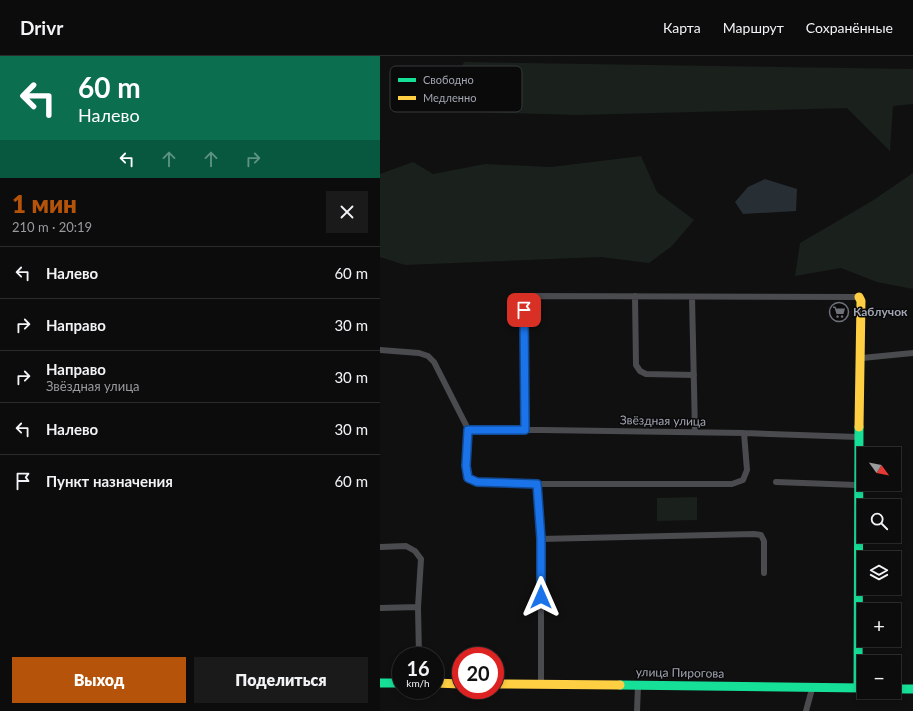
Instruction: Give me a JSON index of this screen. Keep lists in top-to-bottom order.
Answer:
{
  "streets": {
    "street": ["улица Пирогова"],
    "lane": ["Звёздная улица"]
  },
  "places": {
    "supermarket": ["Каблучок"]
  },
  "legend": ["Свободно", "Медленно"],
  "north": "bottom right",
  "page": {
    "header": "Drivr",
    "nav": ["Карта", "Маршрут", "Сохранённые"],
    "turn": ["60 m", "Налево"],
    "heading": ["1 мин", "210 m · 20:19"],
    "list": [
      {
        "name": "Налево",
        "value": "60 m"
      },
      {
        "name": "Направо",
        "value": "30 m"
      },
      {
        "name": "Направо",
        "note": "Звёздная улица",
        "value": "30 m"
      },
      {
        "name": "Налево",
        "value": "30 m"
      },
      {
        "name": "Пункт назначения",
        "value": "60 m"
      }
    ],
    "map_buttons": ["+", "−"],
    "speed": "16 km/h",
    "limit": "20",
    "buttons": ["Выход", "Поделиться"]
  }
}
